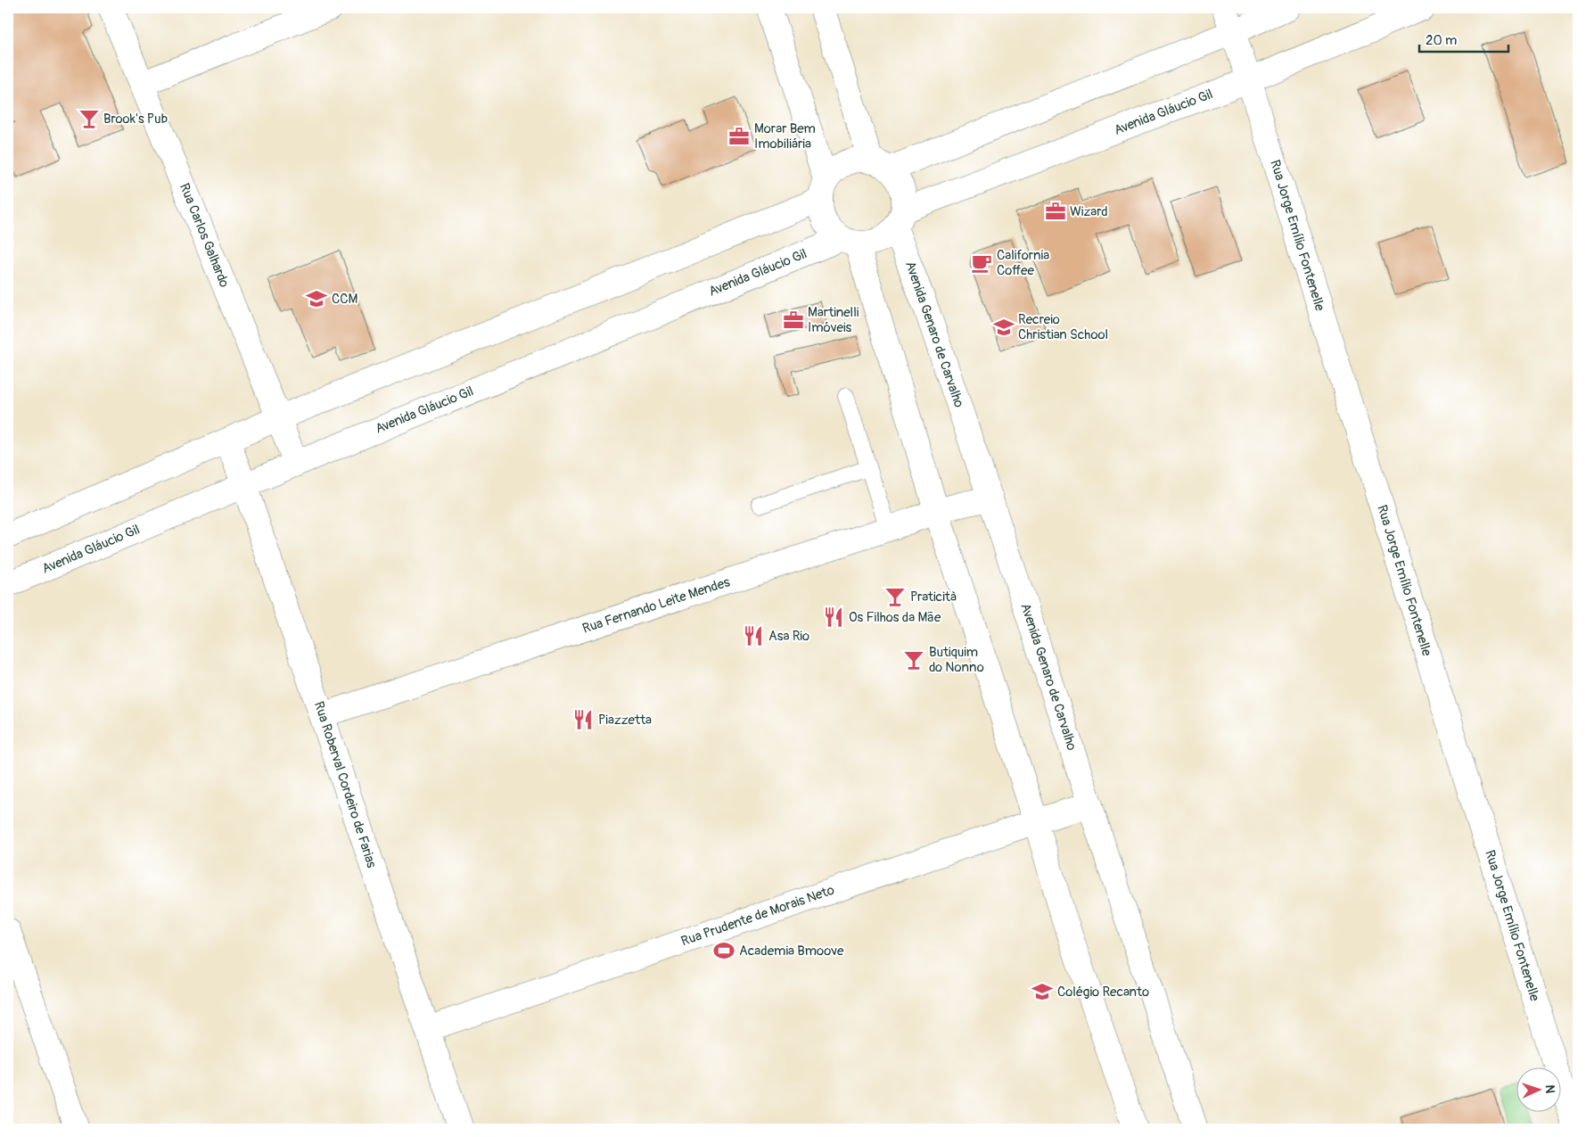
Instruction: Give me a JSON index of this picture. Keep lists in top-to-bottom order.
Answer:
{
  "streets": {
    "street": [
      "Avenida Gláucio Gil",
      "Rua Carlos Galhardo",
      "Rua Jorge Emílio Fontenelle",
      "Avenida Genaro de Carvalho",
      "Rua Fernando Leite Mendes",
      "Rua Roberval Cordeiro de Farias",
      "Rua Prudente de Morais Neto"
    ]
  },
  "crossings": [
    ["Avenida Gláucio Gil", "Rua Carlos Galhardo"],
    ["Avenida Gláucio Gil", "Rua Jorge Emílio Fontenelle"],
    ["Avenida Gláucio Gil", "Avenida Genaro de Carvalho"],
    ["Avenida Gláucio Gil", "Rua Roberval Cordeiro de Farias"],
    ["Avenida Genaro de Carvalho", "Rua Fernando Leite Mendes"],
    ["Avenida Genaro de Carvalho", "Rua Prudente de Morais Neto"],
    ["Rua Fernando Leite Mendes", "Rua Roberval Cordeiro de Farias"],
    ["Rua Roberval Cordeiro de Farias", "Rua Prudente de Morais Neto"]
  ],
  "places": {
    "bar": ["Brook's Pub", "Praticità", "Butiquim do Nonno"],
    "office": ["Morar Bem Imobiliária", "Wizard", "Martinelli Imóveis"],
    "cafe": ["California Coffee"],
    "school or university": ["CCM", "Recreio Christian School", "Colégio Recanto"],
    "restaurant": ["Os Filhos da Mãe", "Asa Rio", "Piazzetta"],
    "sports": ["Academia Bmoove"]
  },
  "scale_bar": "20 m",
  "north": "right"
}
